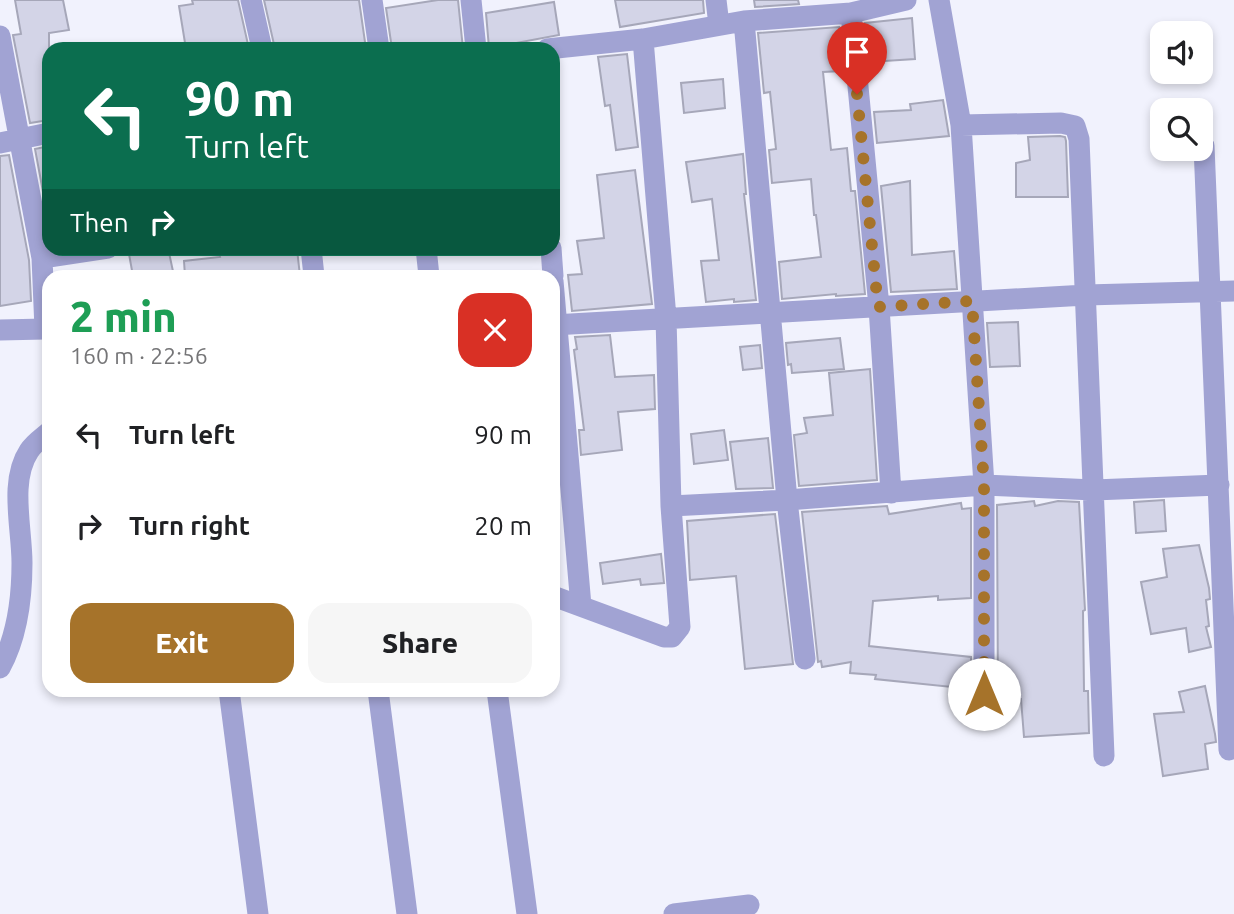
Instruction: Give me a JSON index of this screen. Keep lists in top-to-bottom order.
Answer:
{
  "page": {
    "turn": ["90 m", "Turn left"],
    "then": "Then",
    "heading": ["2 min", "160 m · 22:56"],
    "list": [
      {
        "name": "Turn left",
        "value": "90 m"
      },
      {
        "name": "Turn right",
        "value": "20 m"
      }
    ],
    "buttons": ["Exit", "Share"]
  }
}
